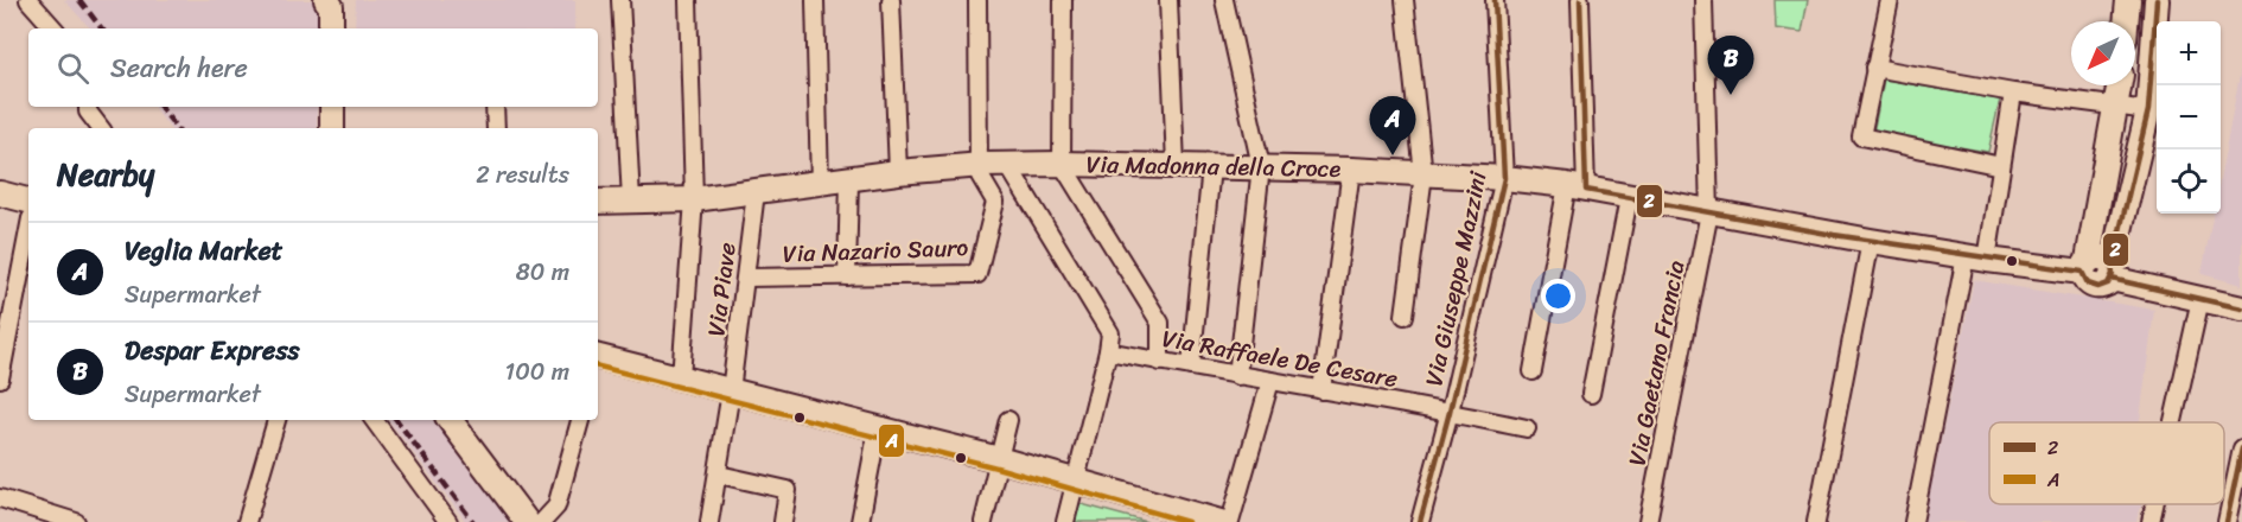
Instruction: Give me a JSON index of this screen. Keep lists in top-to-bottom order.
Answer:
{
  "streets": {
    "street": [
      "Via Madonna della Croce",
      "Via Nazario Sauro",
      "Via Giuseppe Mazzini",
      "Via Piave",
      "Via Raffaele De Cesare",
      "Via Gaetano Francia"
    ]
  },
  "crossings": [
    ["Via Madonna della Croce", "Via Nazario Sauro"],
    ["Via Madonna della Croce", "Via Giuseppe Mazzini"],
    ["Via Madonna della Croce", "Via Piave"],
    ["Via Madonna della Croce", "Via Gaetano Francia"],
    ["Via Nazario Sauro", "Via Piave"],
    ["Via Giuseppe Mazzini", "Via Raffaele De Cesare"]
  ],
  "lines": ["transit line 2", "transit line A"],
  "legend": ["2", "A"],
  "north": "bottom left",
  "page": {
    "map_buttons": ["+", "−"],
    "search": "Search here",
    "pins": ["B", "A"],
    "heading": ["Nearby", "2 results"],
    "list": [
      {
        "mark": "A",
        "name": "Veglia Market",
        "note": "Supermarket",
        "value": "80 m"
      },
      {
        "mark": "B",
        "name": "Despar Express",
        "note": "Supermarket",
        "value": "100 m"
      }
    ]
  }
}
